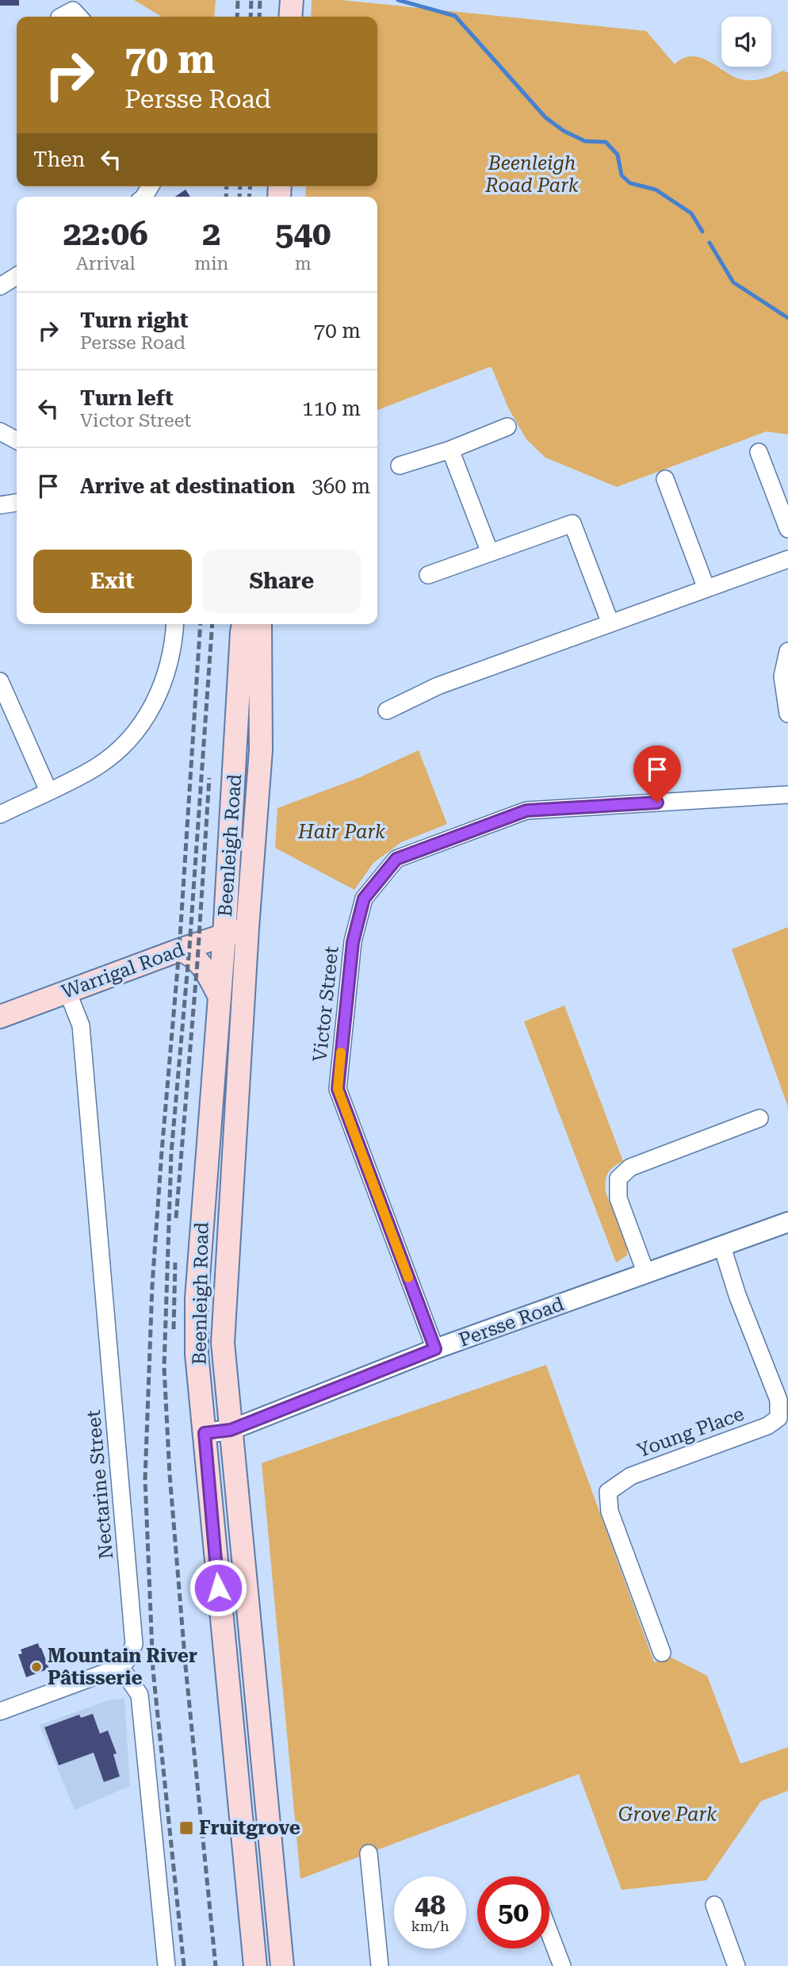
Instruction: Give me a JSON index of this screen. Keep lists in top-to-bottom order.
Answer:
{
  "streets": {
    "main road": ["Beenleigh Road", "Warrigal Road"],
    "street": [
      "Victor Street",
      "Persse Road",
      "Young Place",
      "Nectarine Street"
    ]
  },
  "crossings": [
    ["Beenleigh Road", "Warrigal Road"],
    ["Beenleigh Road", "Persse Road"],
    ["Warrigal Road", "Nectarine Street"],
    ["Victor Street", "Persse Road"],
    ["Persse Road", "Young Place"]
  ],
  "parks": ["Beenleigh Road Park", "Hair Park", "Grove Park"],
  "places": {
    "other": ["Mountain River Pâtisserie"],
    "transit": ["Fruitgrove"]
  },
  "page": {
    "turn": ["70 m", "Persse Road"],
    "then": "Then",
    "eta": [
      "22:06",
      "Arrival",
      "2",
      "min",
      "540",
      "m"
    ],
    "list": [
      {
        "name": "Turn right",
        "note": "Persse Road",
        "value": "70 m"
      },
      {
        "name": "Turn left",
        "note": "Victor Street",
        "value": "110 m"
      },
      {
        "name": "Arrive at destination",
        "value": "360 m"
      }
    ],
    "buttons": ["Exit", "Share"],
    "speed": "48 km/h",
    "limit": "50"
  }
}
